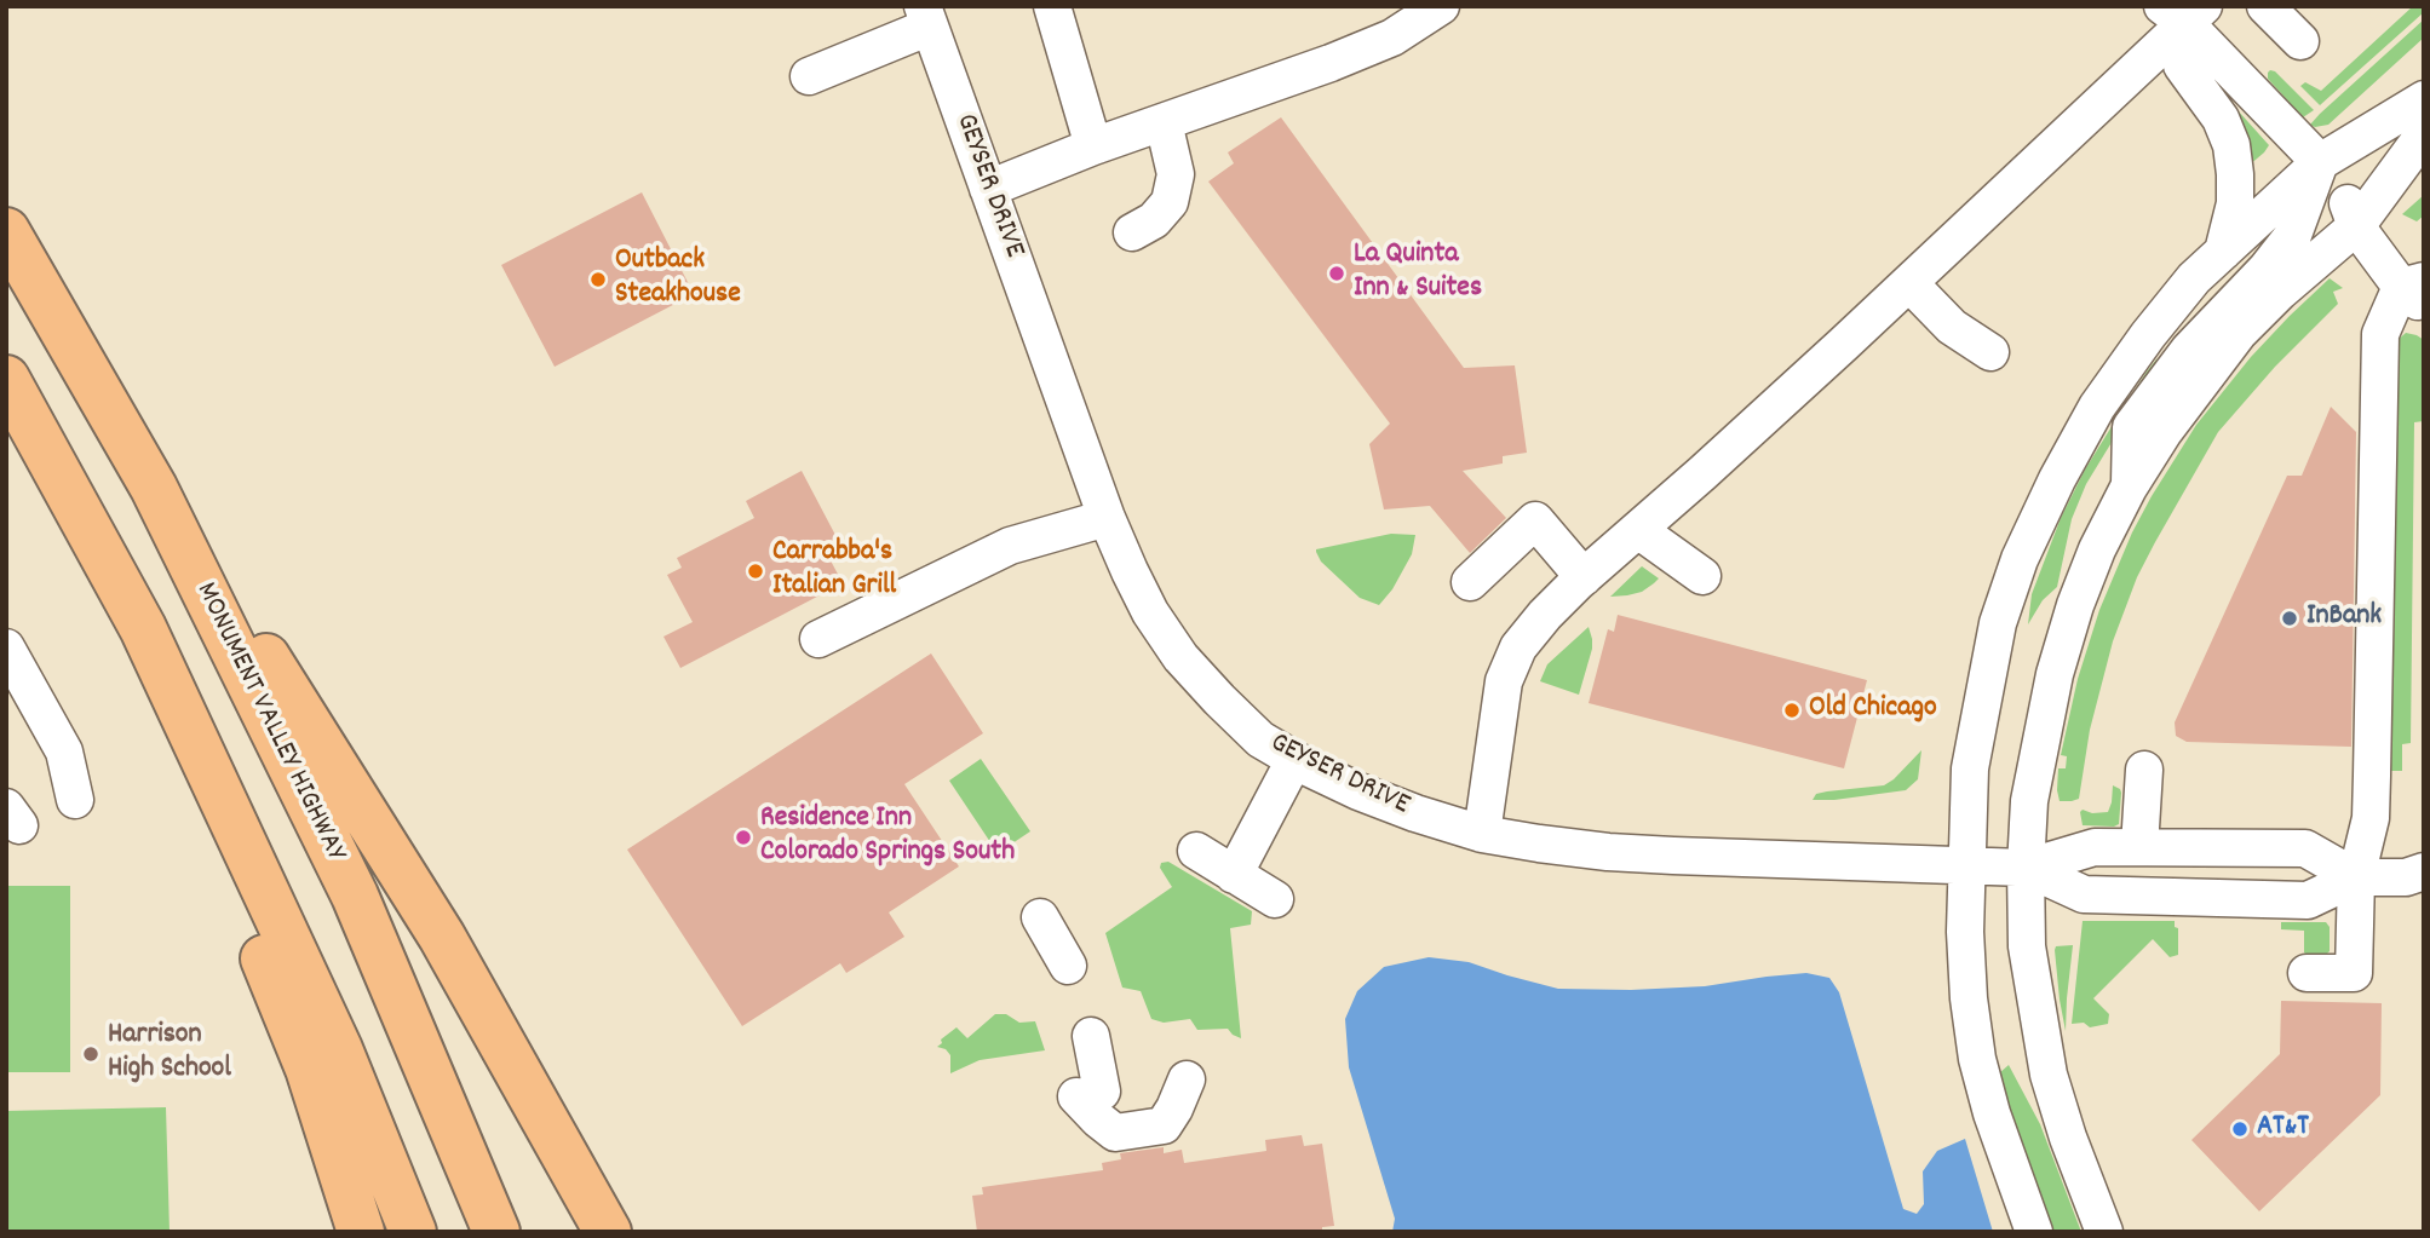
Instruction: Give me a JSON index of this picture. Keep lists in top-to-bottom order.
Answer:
{
  "streets": {
    "highway": ["MONUMENT VALLEY HIGHWAY"],
    "street": ["GEYSER DRIVE"]
  },
  "places": [
    "La Quinta Inn & Suites",
    "Outback Steakhouse",
    "Carrabba's Italian Grill",
    "InBank",
    "Old Chicago",
    "Residence Inn Colorado Springs South",
    "Harrison High School",
    "AT&T"
  ]
}
